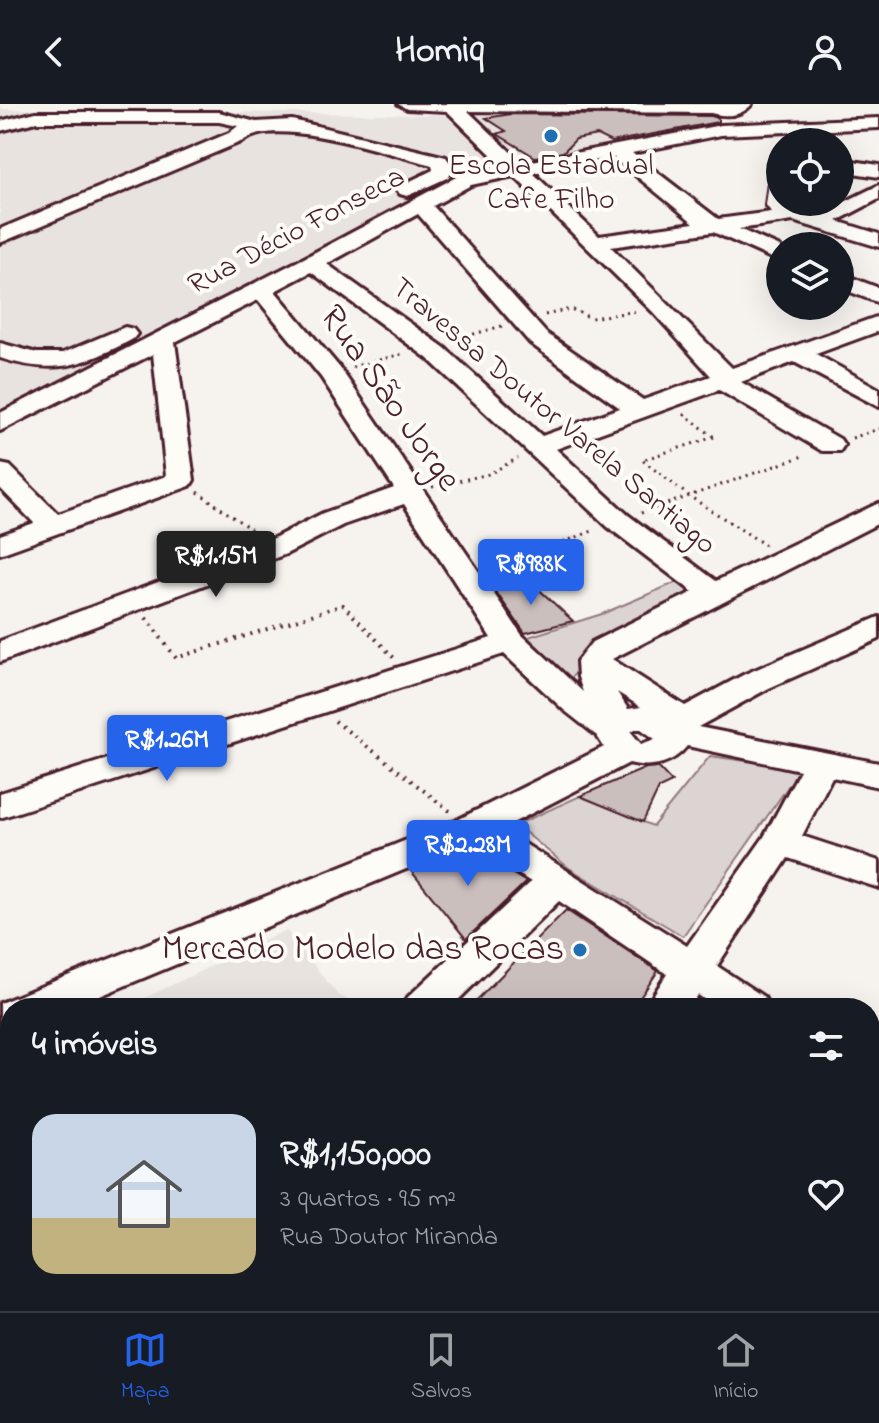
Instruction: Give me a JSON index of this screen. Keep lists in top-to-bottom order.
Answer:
{
  "streets": {
    "street": ["Rua Décio Fonseca", "Rua São Jorge", "Travessa Doutor Varela Santiago"]
  },
  "crossings": [
    ["Rua Décio Fonseca", "Rua São Jorge"],
    ["Rua Décio Fonseca", "Travessa Doutor Varela Santiago"]
  ],
  "places": ["Escola Estadual Cafe Filho", "Mercado Modelo das Rocas"],
  "page": {
    "header": "Homiq",
    "price": [
      "R$1.15M",
      "R$988K",
      "R$1.26M",
      "R$2.28M"
    ],
    "heading": "4 imóveis",
    "list": [
      {
        "name": "R$1,150,000",
        "note": "3 quartos · 95 m² · Rua Doutor Miranda"
      }
    ],
    "tabs": ["Mapa", "Salvos", "Início"]
  }
}
